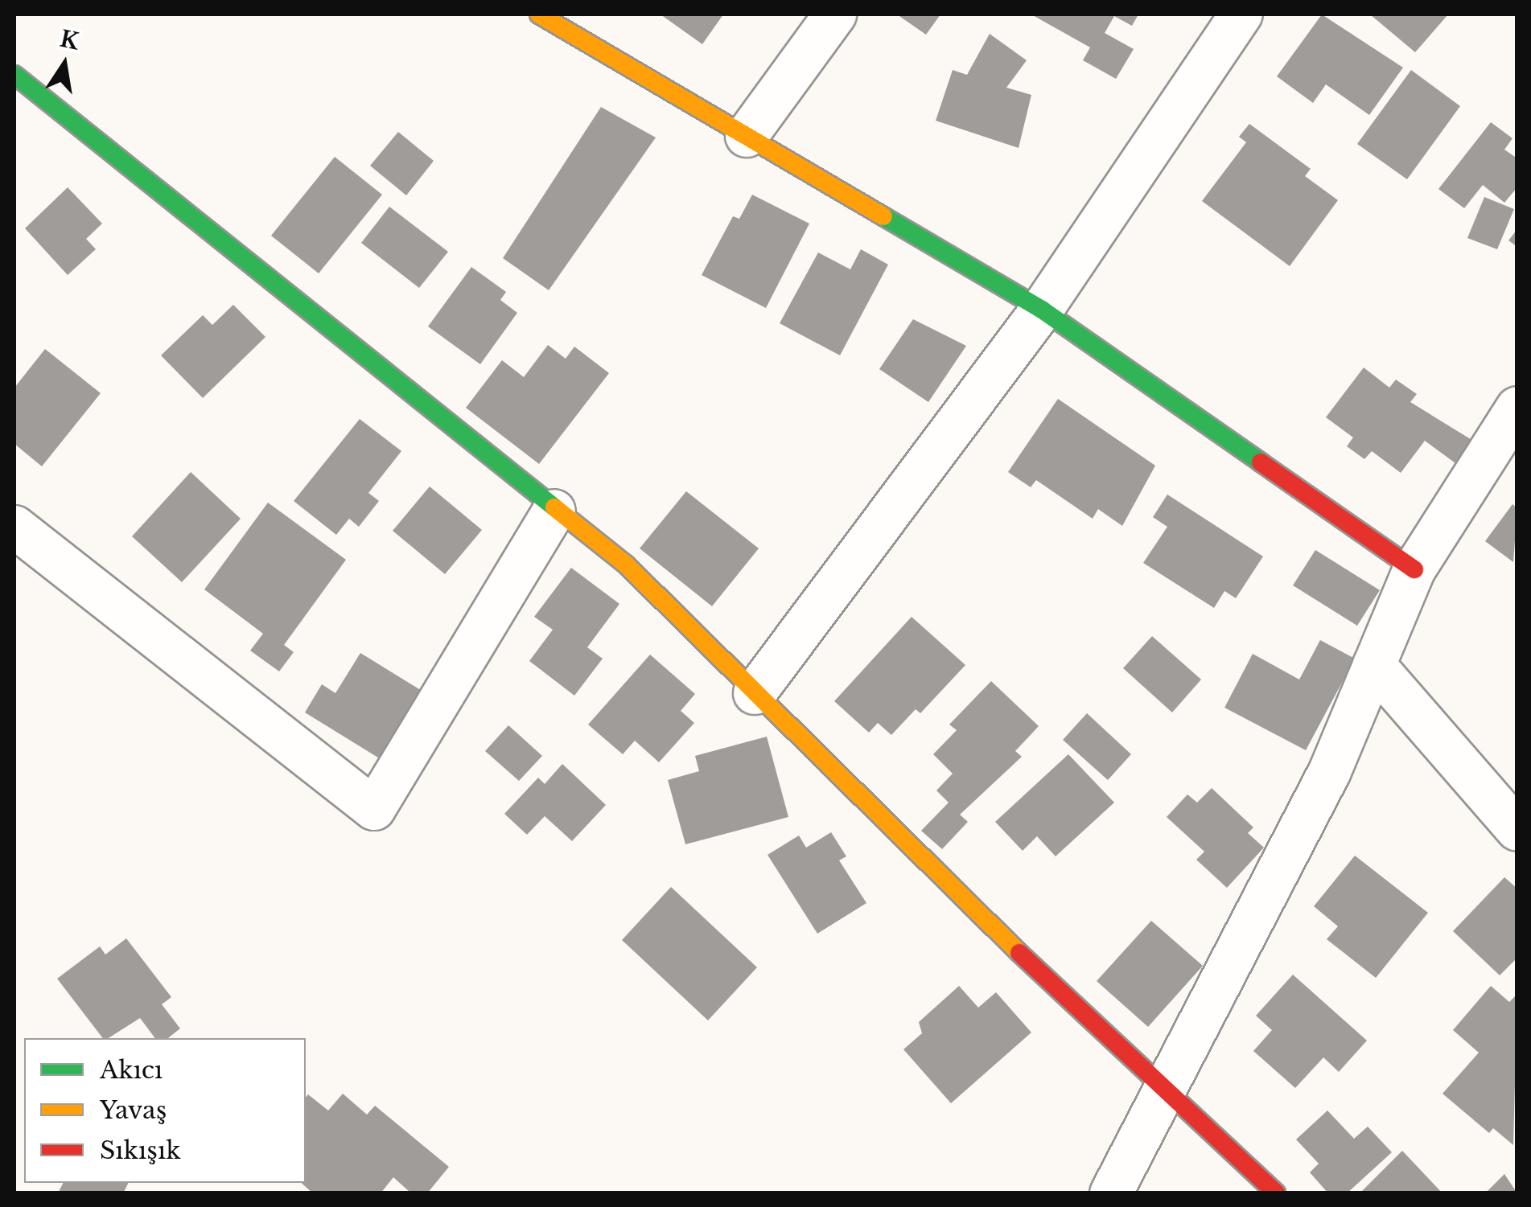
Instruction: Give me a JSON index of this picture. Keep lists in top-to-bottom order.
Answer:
{
  "legend": ["Akıcı", "Yavaş", "Sıkışık"],
  "north": "top"
}
